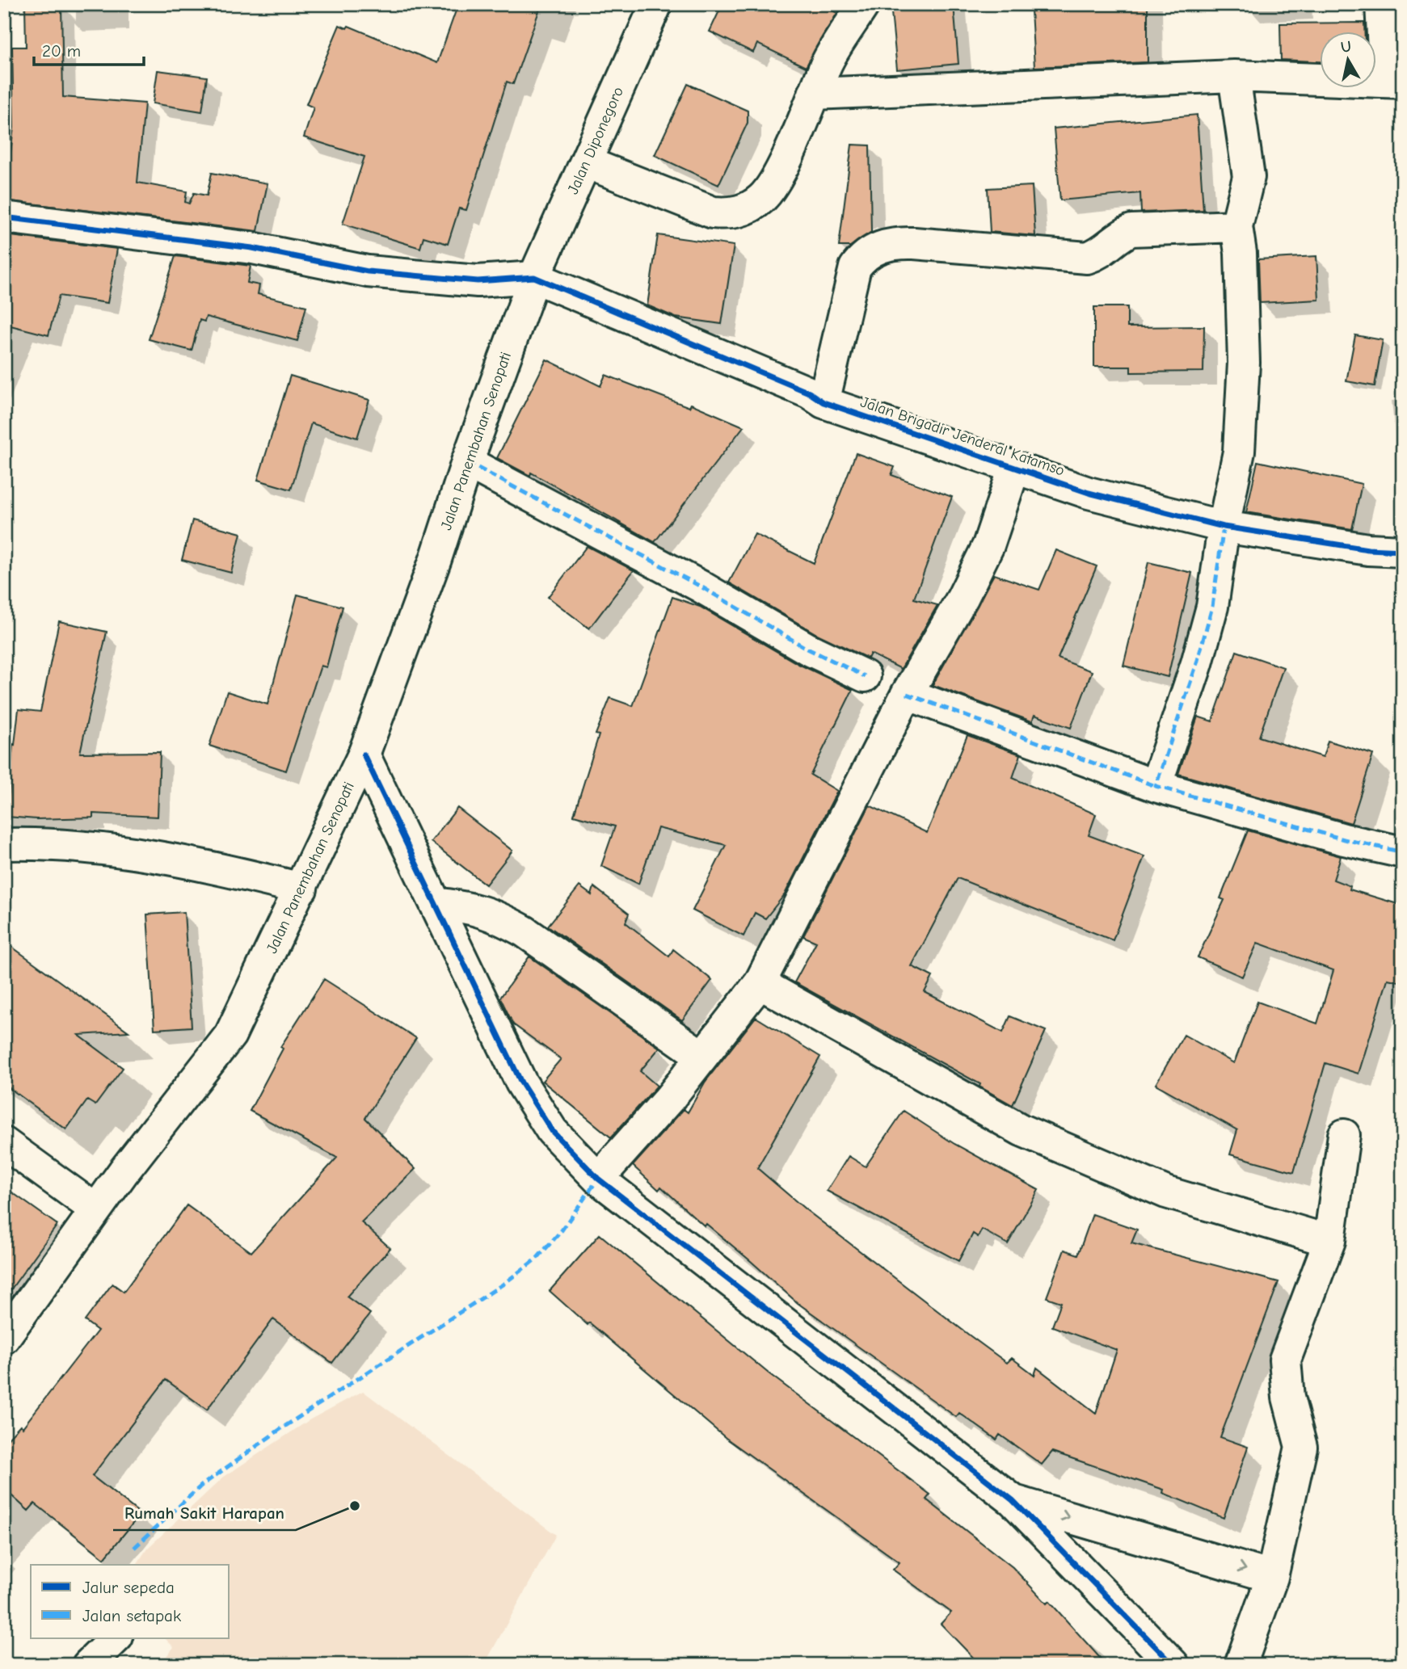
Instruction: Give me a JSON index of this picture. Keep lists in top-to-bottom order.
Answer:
{
  "streets": {
    "street": ["Jalan Diponegoro", "Jalan Brigadir Jenderal Katamso", "Jalan Panembahan Senopati"]
  },
  "crossings": [
    ["Jalan Diponegoro", "Jalan Brigadir Jenderal Katamso"],
    ["Jalan Diponegoro", "Jalan Panembahan Senopati"],
    ["Jalan Brigadir Jenderal Katamso", "Jalan Panembahan Senopati"]
  ],
  "places": ["Rumah Sakit Harapan"],
  "legend": ["Jalur sepeda", "Jalan setapak"],
  "scale_bar": "20 m",
  "north": "top"
}
